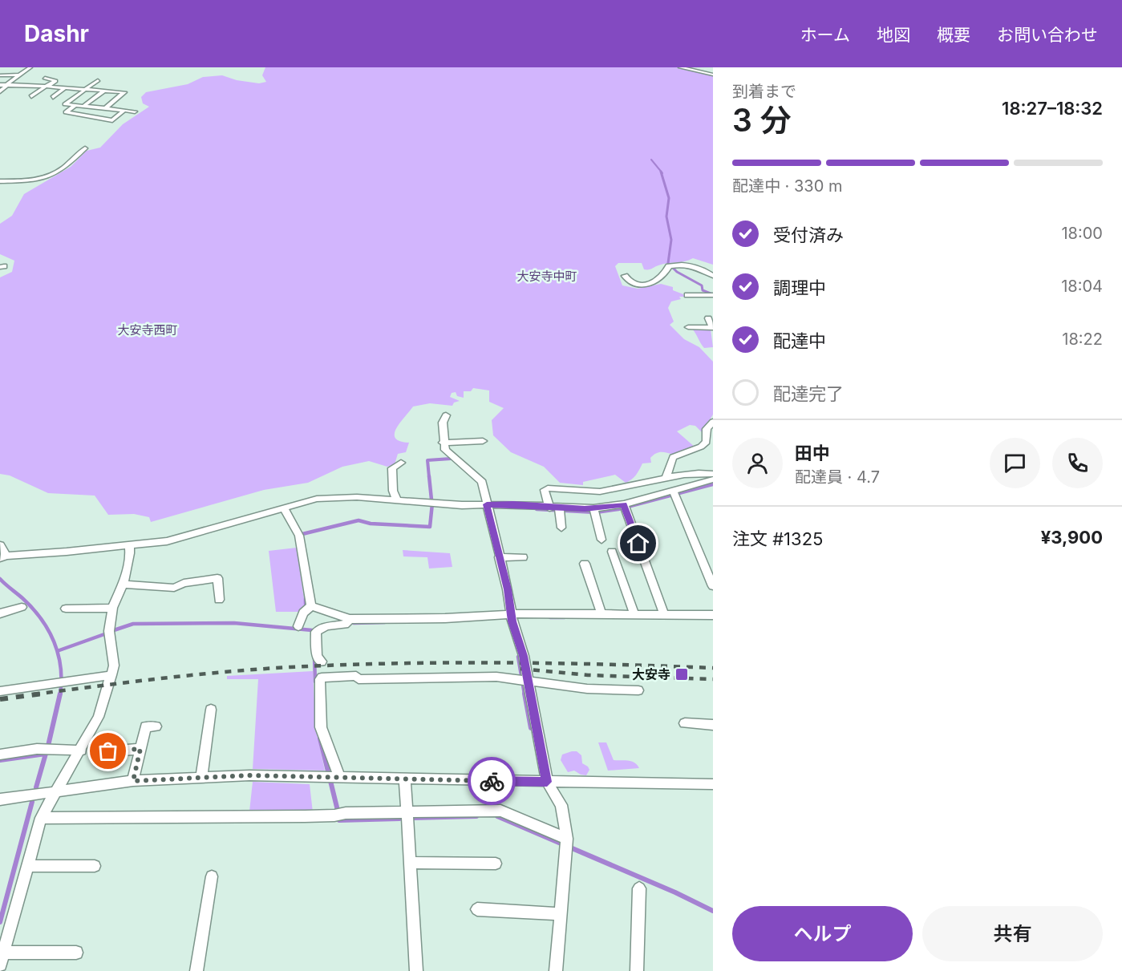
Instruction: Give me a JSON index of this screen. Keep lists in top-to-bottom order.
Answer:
{
  "districts": ["大安寺中町", "大安寺西町"],
  "places": {
    "transit": ["大安寺"]
  },
  "page": {
    "header": "Dashr",
    "nav": [
      "ホーム",
      "地図",
      "概要",
      "お問い合わせ"
    ],
    "heading": ["3 分", "到着まで", "18:27–18:32"],
    "panel": [
      "田中",
      "配達員 · 4.7",
      "注文 #1325",
      "¥3,900"
    ],
    "bar": "配達中 · 330 m",
    "list": [
      ["受付済み", "18:00"],
      ["調理中", "18:04"],
      ["配達中", "18:22"],
      "配達完了"
    ],
    "buttons": ["ヘルプ", "共有"]
  }
}
